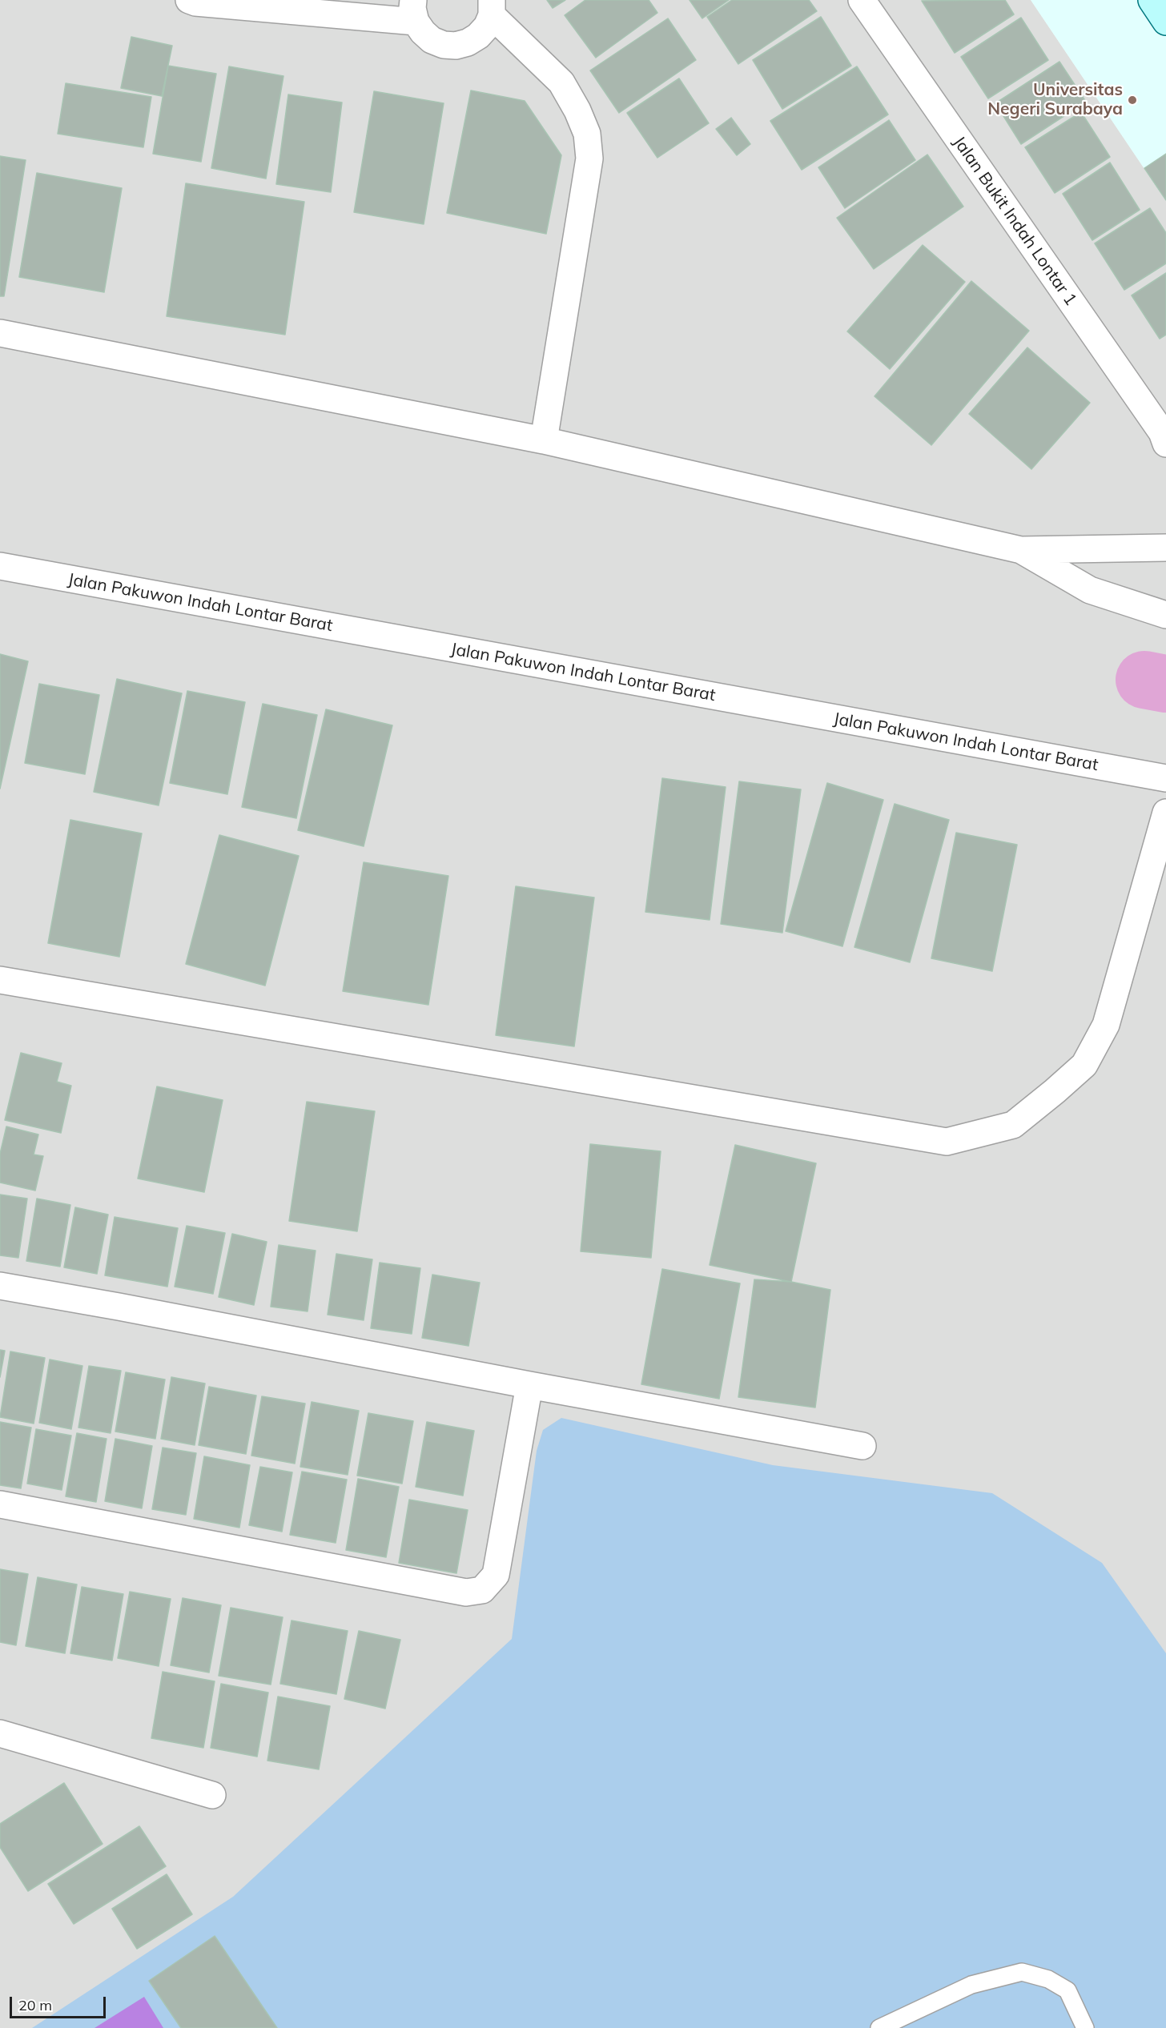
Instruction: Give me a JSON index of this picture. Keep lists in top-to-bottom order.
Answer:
{
  "streets": {
    "street": ["Jalan Bukit Indah Lontar 1", "Jalan Pakuwon Indah Lontar Barat"]
  },
  "places": ["Universitas Negeri Surabaya"],
  "scale_bar": "20 m"
}
